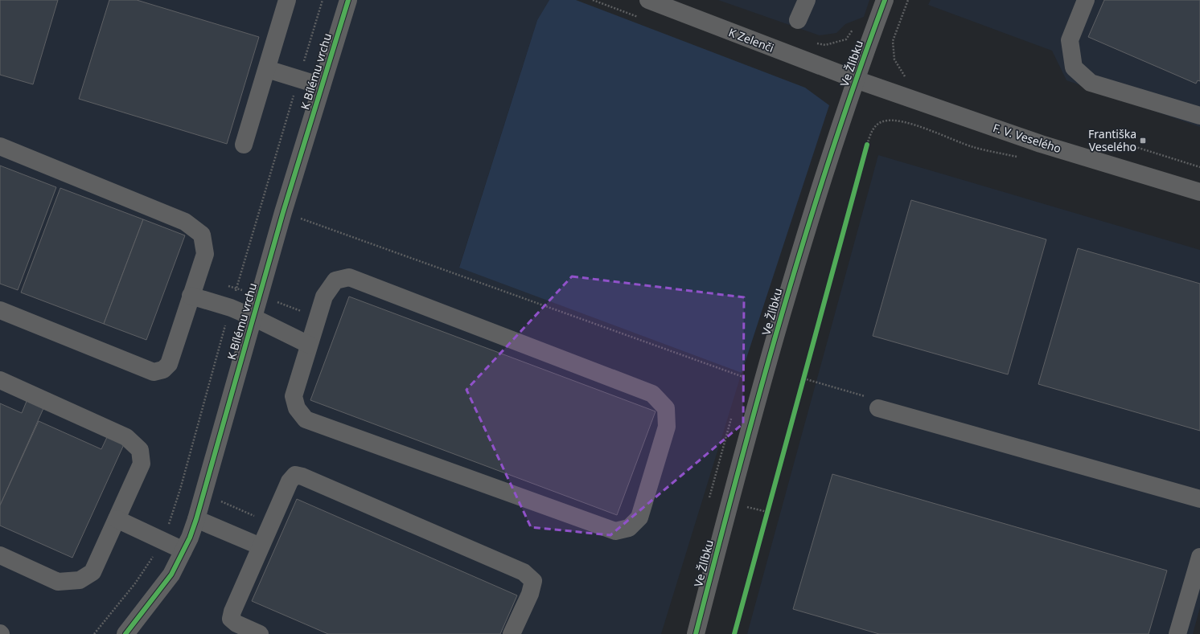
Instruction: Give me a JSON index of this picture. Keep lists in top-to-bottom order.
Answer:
{
  "streets": {
    "street": [
      "K Zelenči",
      "Ve Žlíbku",
      "K Bílému vrchu",
      "F. V. Veselého"
    ]
  },
  "crossings": [
    ["K Zelenči", "Ve Žlíbku"],
    ["K Zelenči", "F. V. Veselého"],
    ["Ve Žlíbku", "F. V. Veselého"]
  ],
  "places": {
    "transit": ["Františka Veselého"]
  }
}
